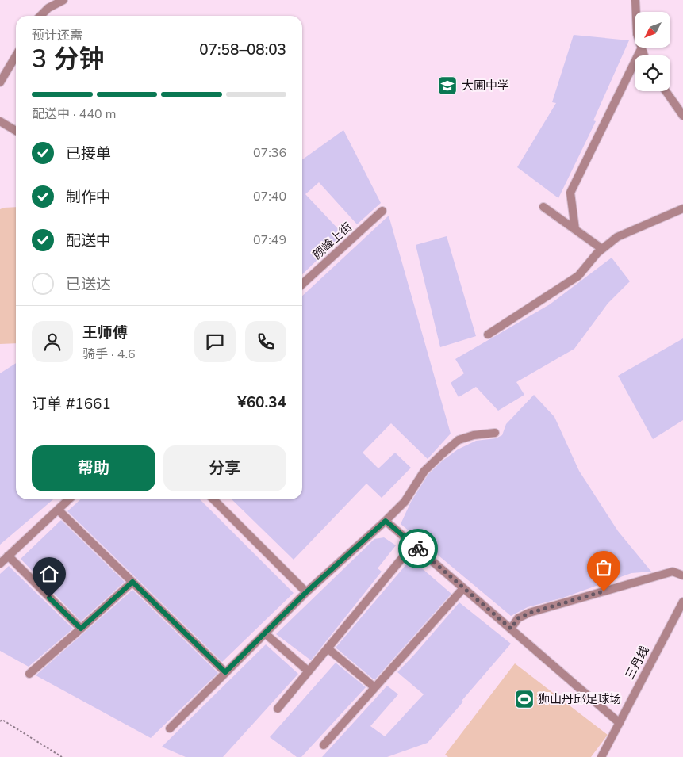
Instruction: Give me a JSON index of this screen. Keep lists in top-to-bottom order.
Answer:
{
  "streets": {
    "street": ["颜峰上街", "三丹线"]
  },
  "places": {
    "school or university": ["大圃中学"],
    "sports": ["狮山丹邱足球场"]
  },
  "north": "bottom left",
  "page": {
    "heading": ["3 分钟", "预计还需", "07:58–08:03"],
    "panel": [
      "王师傅",
      "骑手 · 4.6",
      "订单 #1661",
      "¥60.34"
    ],
    "bar": "配送中 · 440 m",
    "list": [
      ["已接单", "07:36"],
      ["制作中", "07:40"],
      ["配送中", "07:49"],
      "已送达"
    ],
    "buttons": ["帮助", "分享"]
  }
}
